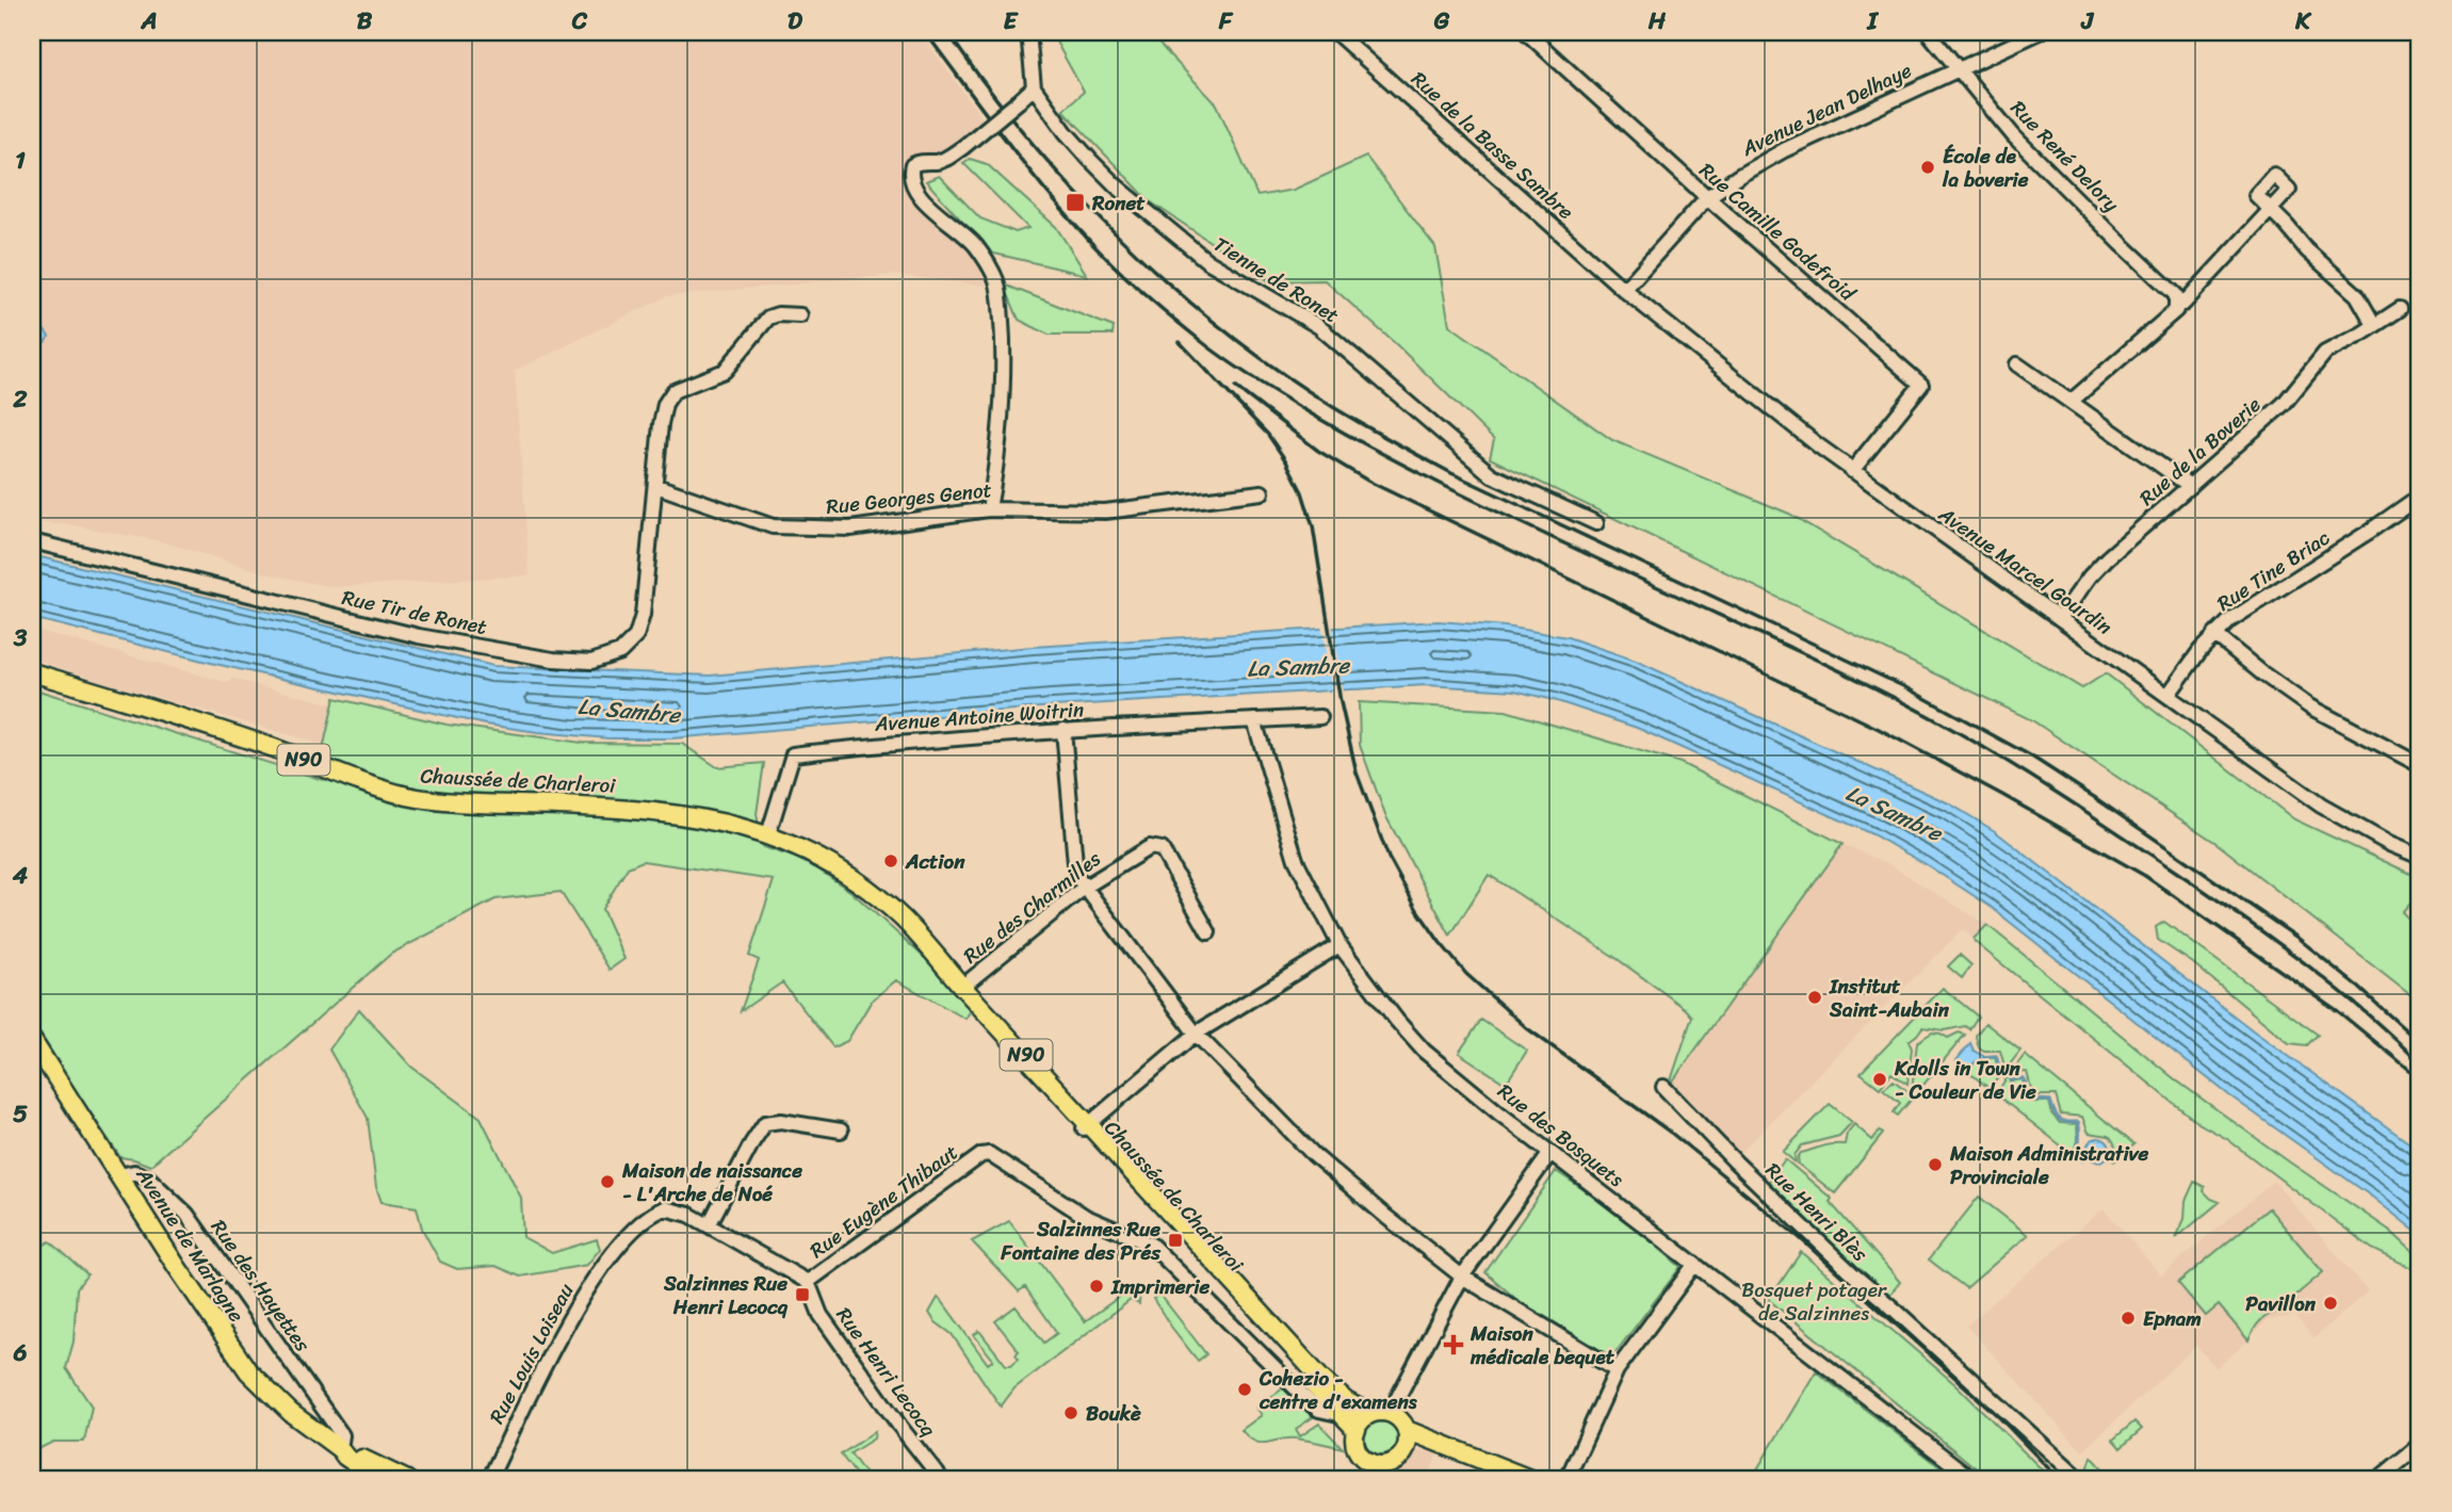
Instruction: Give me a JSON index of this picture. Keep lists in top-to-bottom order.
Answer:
{
  "streets": {
    "main road": ["N90", "Chaussée de Charleroi", "Avenue de Marlagne"],
    "street": [
      "Avenue Jean Delhaye",
      "Rue de la Basse Sambre",
      "Rue René Delory",
      "Rue Camille Godefroid",
      "Tienne de Ronet",
      "Rue de la Boverie",
      "Rue Georges Genot",
      "Avenue Marcel Gourdin",
      "Rue Tine Briac",
      "Rue Tir de Ronet",
      "Avenue Antoine Woitrin",
      "Rue des Charmilles",
      "Rue des Bosquets",
      "Rue Eugène Thibaut",
      "Rue Henri Blès",
      "Rue des Hayettes",
      "Rue Louis Loiseau",
      "Rue Henri Lecocq"
    ]
  },
  "crossings": [
    ["Avenue Jean Delhaye", "Rue de la Basse Sambre"],
    ["Avenue Jean Delhaye", "Rue René Delory"],
    ["Avenue Jean Delhaye", "Rue Camille Godefroid"],
    ["Avenue Jean Delhaye", "Avenue Marcel Gourdin"],
    ["Rue de la Basse Sambre", "Avenue Marcel Gourdin"],
    ["Rue Camille Godefroid", "Avenue Marcel Gourdin"],
    ["Rue de la Boverie", "Avenue Marcel Gourdin"],
    ["Rue Georges Genot", "Rue Tir de Ronet"],
    ["Avenue Marcel Gourdin", "Rue Tine Briac"],
    ["Avenue Antoine Woitrin", "Chaussée de Charleroi"],
    ["Avenue Antoine Woitrin", "Rue des Bosquets"],
    ["N90", "Chaussée de Charleroi"],
    ["Chaussée de Charleroi", "Rue des Charmilles"],
    ["Chaussée de Charleroi", "Rue Eugène Thibaut"],
    ["Rue Eugène Thibaut", "Rue Henri Lecocq"],
    ["Avenue de Marlagne", "Rue des Hayettes"]
  ],
  "water": ["La Sambre"],
  "parks": ["Bosquet potager de Salzinnes"],
  "places": {
    "other": [
      "École de la boverie",
      "Action",
      "Institut Saint-Aubain",
      "Kdolls in Town - Couleur de Vie",
      "Maison Administrative Provinciale",
      "Maison de naissance - L'Arche de Noé",
      "Imprimerie",
      "Pavillon",
      "Epnam",
      "Cohezio - centre d'examens",
      "Boukè"
    ],
    "transit": ["Ronet", "Salzinnes Rue Fontaine des Prés", "Salzinnes Rue Henri Lecocq"],
    "health": ["Maison médicale bequet"]
  },
  "grid": {
    "columns": [
      "A",
      "B",
      "C",
      "D",
      "E",
      "F",
      "G",
      "H",
      "I",
      "J",
      "K"
    ],
    "rows": [
      "1",
      "2",
      "3",
      "4",
      "5",
      "6"
    ]
  }
}
